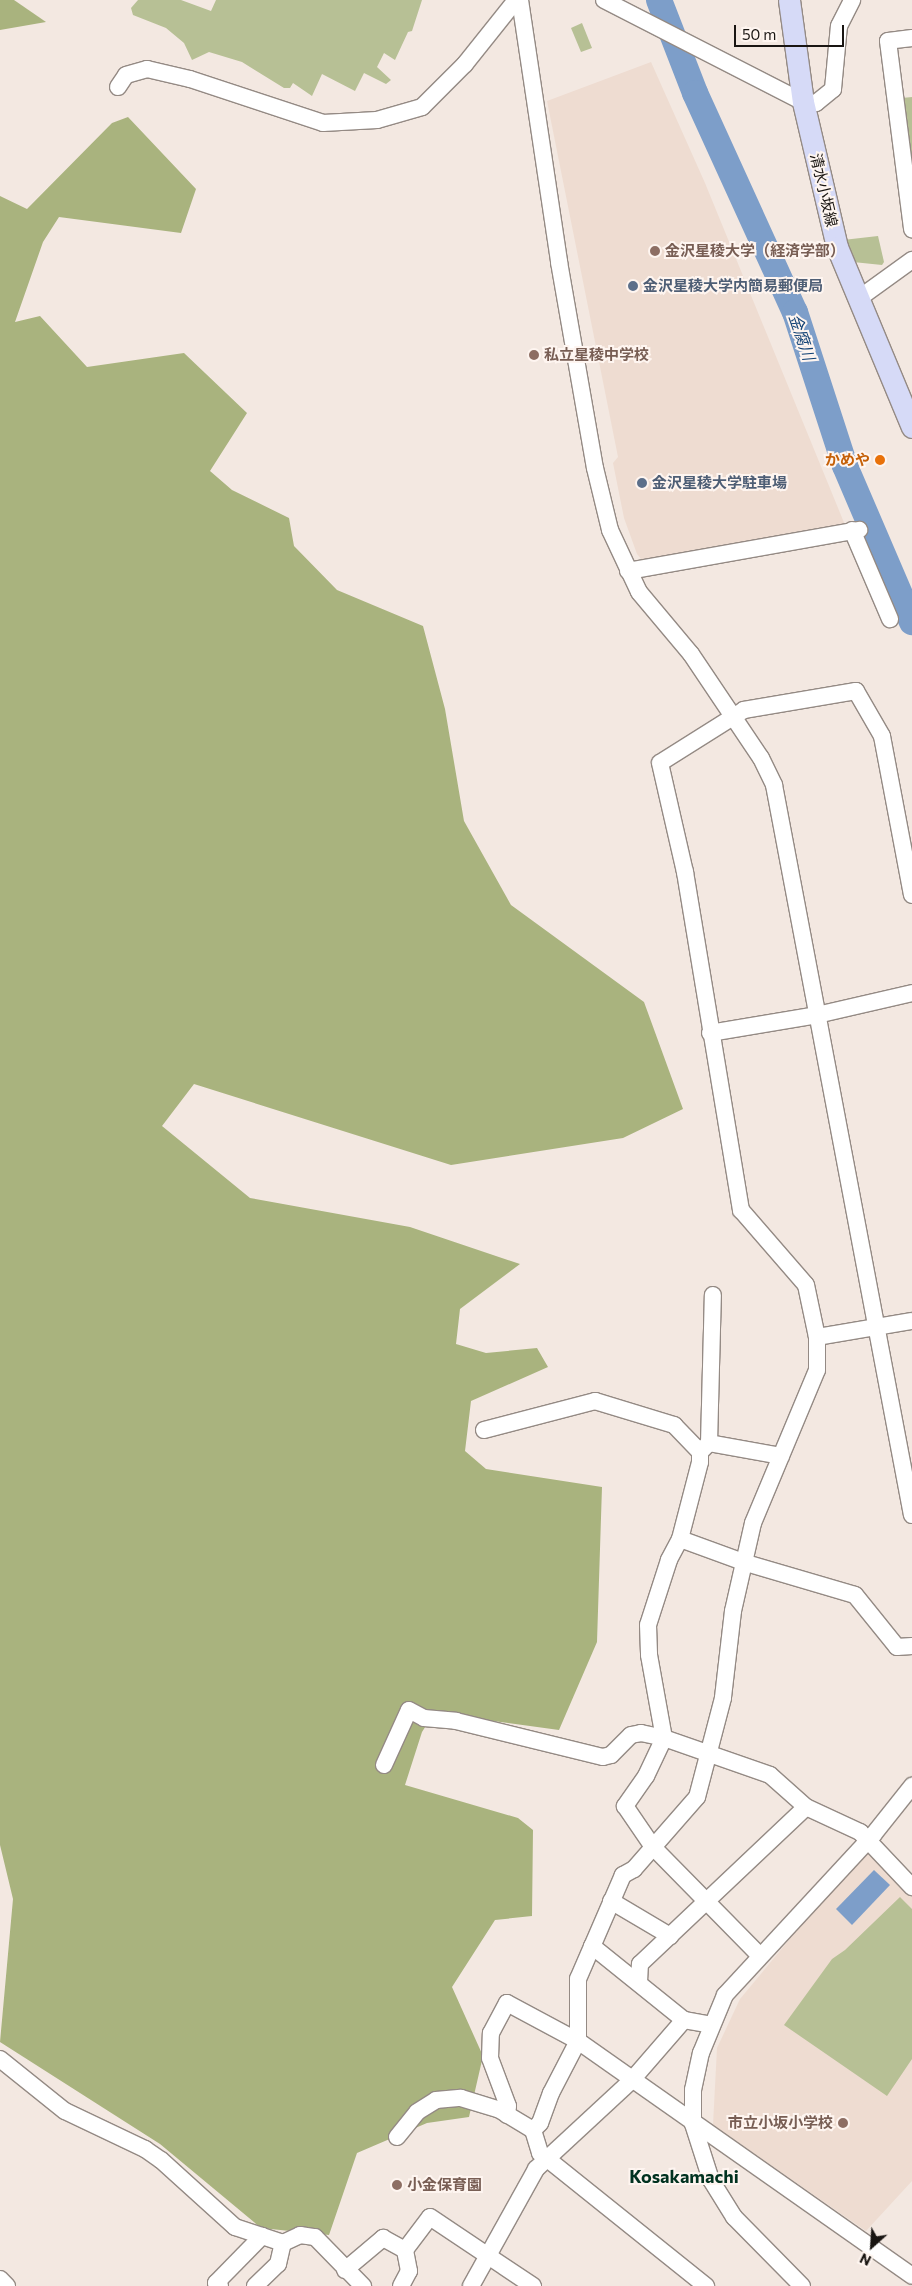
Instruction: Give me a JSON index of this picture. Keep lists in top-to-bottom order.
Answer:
{
  "streets": {
    "main road": ["清水小坂線"]
  },
  "districts": ["Kosakamachi"],
  "water": ["金腐川"],
  "places": [
    "金沢星稜大学（経済学部）",
    "金沢星稜大学内簡易郵便局",
    "私立星稜中学校",
    "かめや",
    "金沢星稜大学駐車場",
    "市立小坂小学校",
    "小金保育園"
  ],
  "scale_bar": "50 m",
  "north": "bottom left"
}
